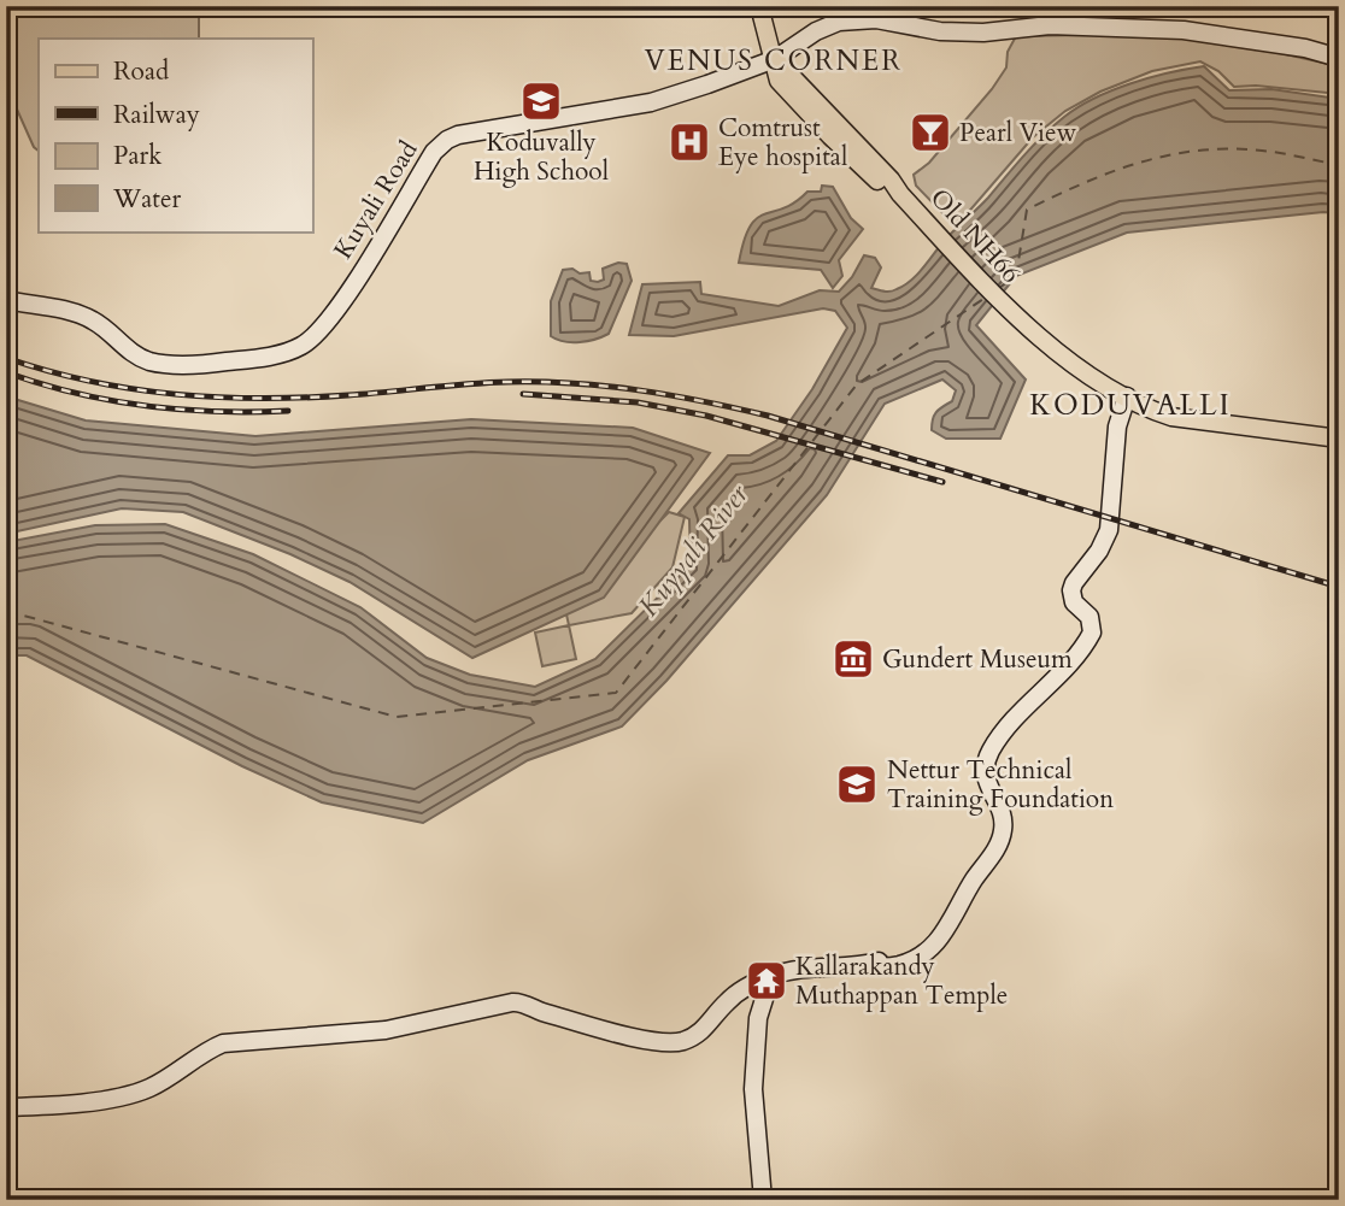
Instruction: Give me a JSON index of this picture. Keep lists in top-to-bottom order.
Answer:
{
  "streets": {
    "main road": ["Kuyali Road", "Old NH66"]
  },
  "crossings": [
    ["Kuyali Road", "Old NH66"]
  ],
  "districts": ["VENUS CORNER", "KODUVALLI"],
  "water": ["Kuyyali River"],
  "places": {
    "school or university": ["Koduvally High School", "Nettur Technical Training Foundation"],
    "bar": ["Pearl View"],
    "hospital": ["Comtrust Eye hospital"],
    "museum": ["Gundert Museum"],
    "temple": ["Kallarakandy Muthappan Temple"]
  },
  "legend": [
    "Road",
    "Railway",
    "Park",
    "Water"
  ]
}
